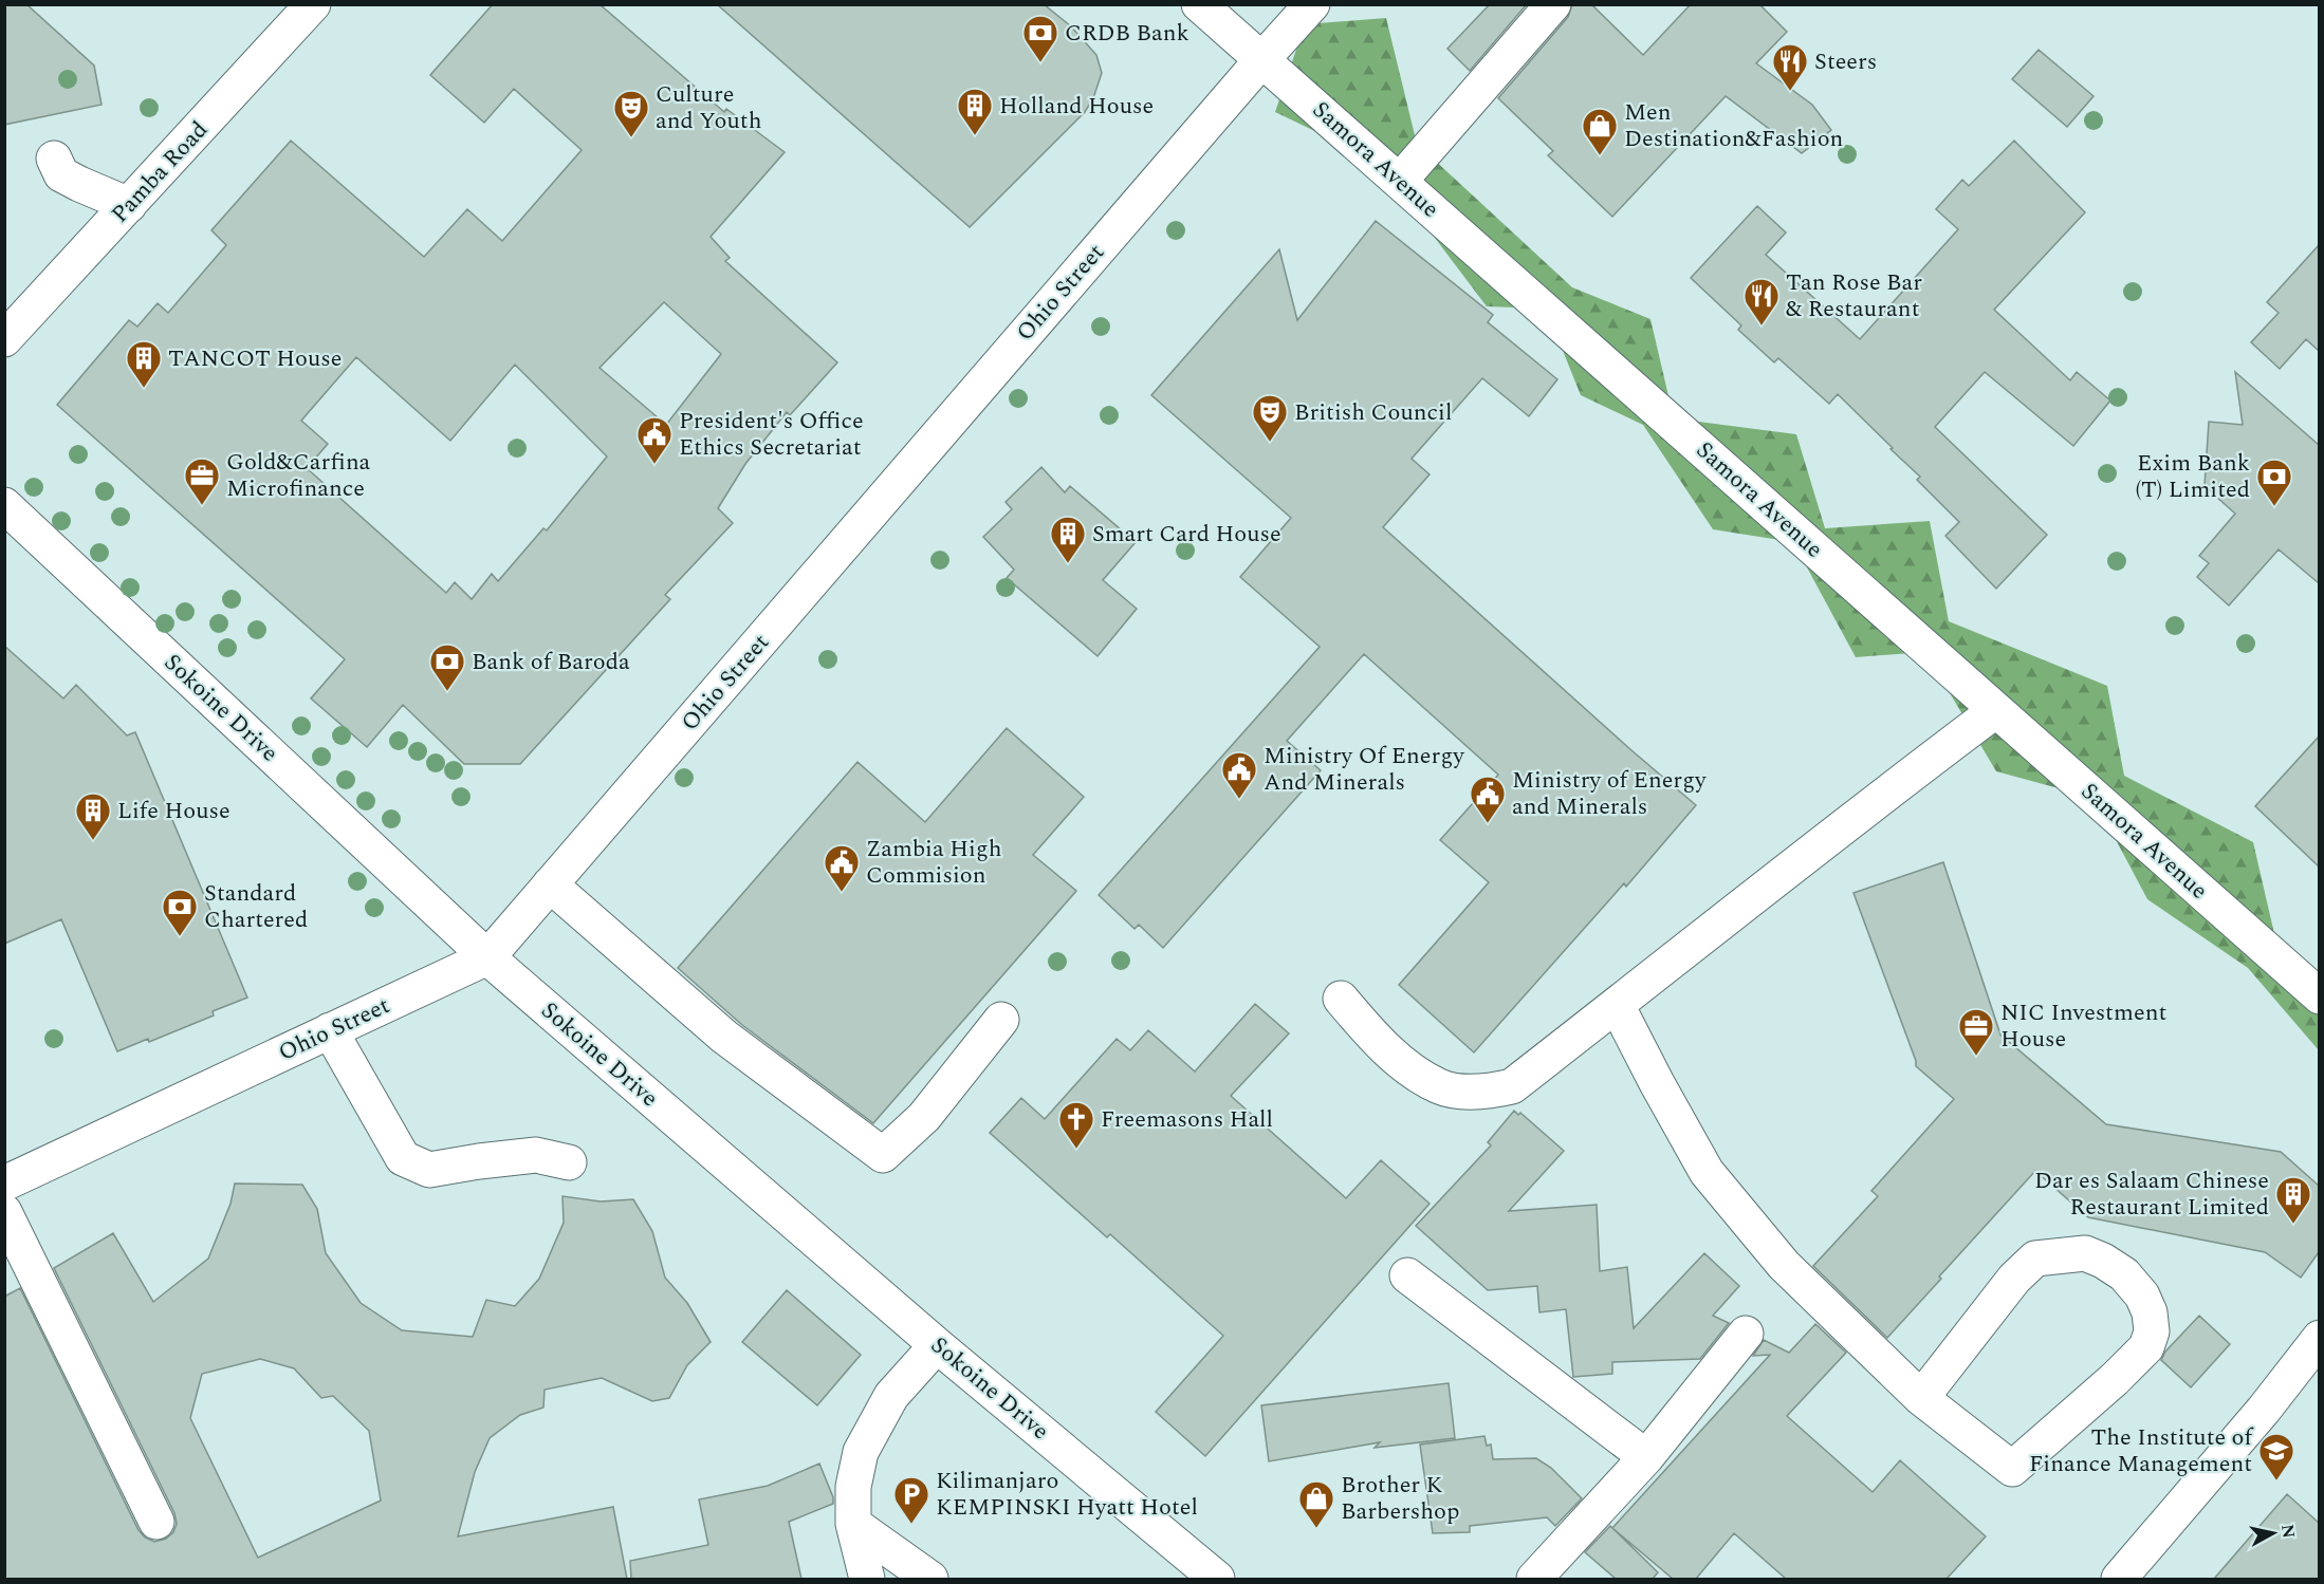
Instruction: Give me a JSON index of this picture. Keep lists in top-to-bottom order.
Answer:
{
  "streets": {
    "street": [
      "Samora Avenue",
      "Pamba Road",
      "Ohio Street",
      "Sokoine Drive"
    ]
  },
  "crossings": [
    ["Samora Avenue", "Ohio Street"],
    ["Ohio Street", "Sokoine Drive"]
  ],
  "places": {
    "bank": [
      "CRDB Bank",
      "Exim Bank (T) Limited",
      "Bank of Baroda",
      "Standard Chartered"
    ],
    "restaurant": ["Steers", "Tan Rose Bar & Restaurant"],
    "building": [
      "Holland House",
      "TANCOT House",
      "Smart Card House",
      "Life House",
      "Dar es Salaam Chinese Restaurant Limited"
    ],
    "theatre": ["Culture and Youth", "British Council"],
    "shop": ["Men Destination&Fashion", "Brother K Barbershop"],
    "public building": [
      "President's Office Ethics Secretariat",
      "Ministry Of Energy And Minerals",
      "Ministry of Energy and Minerals",
      "Zambia High Commision"
    ],
    "office": ["Gold&Carfina Microfinance", "NIC Investment House"],
    "church": ["Freemasons Hall"],
    "school or university": ["The Institute of Finance Management"],
    "parking": ["Kilimanjaro KEMPINSKI Hyatt Hotel"]
  },
  "north": "right"
}
